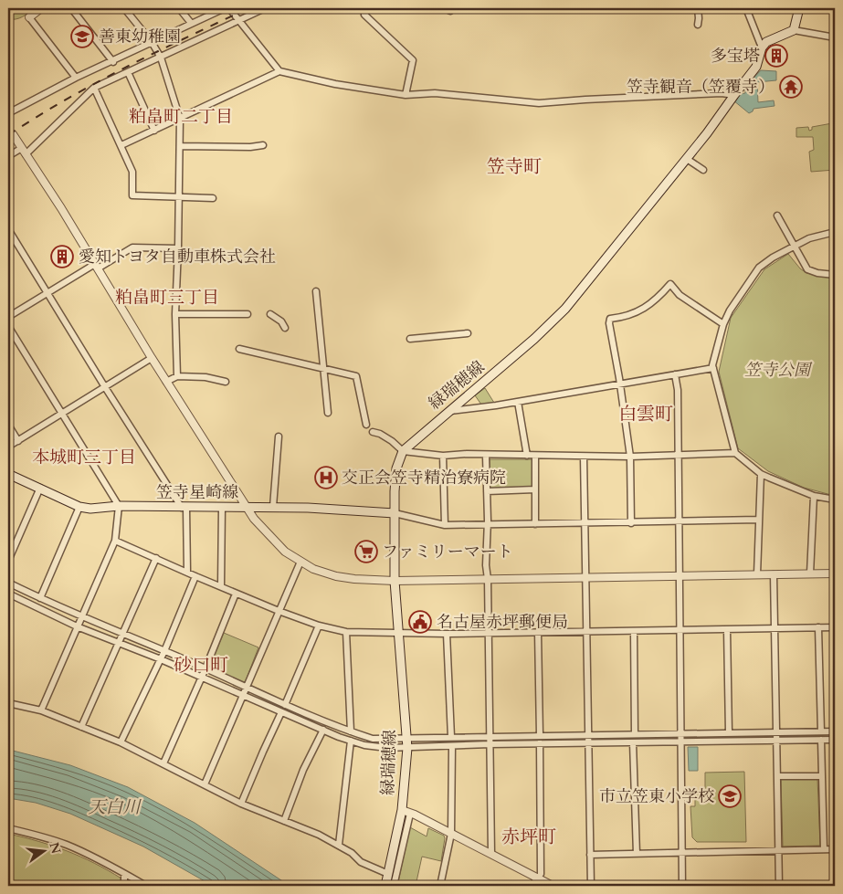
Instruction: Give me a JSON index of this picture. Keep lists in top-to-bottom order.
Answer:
{
  "streets": {
    "main road": ["緑瑞穂線", "笠寺星崎線"]
  },
  "crossings": [
    ["緑瑞穂線", "笠寺星崎線"]
  ],
  "districts": [
    "粕畠町二丁目",
    "笠寺町",
    "粕畠町三丁目",
    "白雲町",
    "本城町三丁目",
    "砂口町",
    "赤坪町"
  ],
  "water": ["天白川"],
  "parks": ["笠寺公園"],
  "places": {
    "school or university": ["善東幼稚園", "市立笠東小学校"],
    "building": ["多宝塔", "愛知トヨタ自動車株式会社"],
    "temple": ["笠寺観音（笠覆寺）"],
    "hospital": ["交正会笠寺精治寮病院"],
    "supermarket": ["ファミリーマート"],
    "public building": ["名古屋赤坪郵便局"]
  },
  "north": "right"
}
